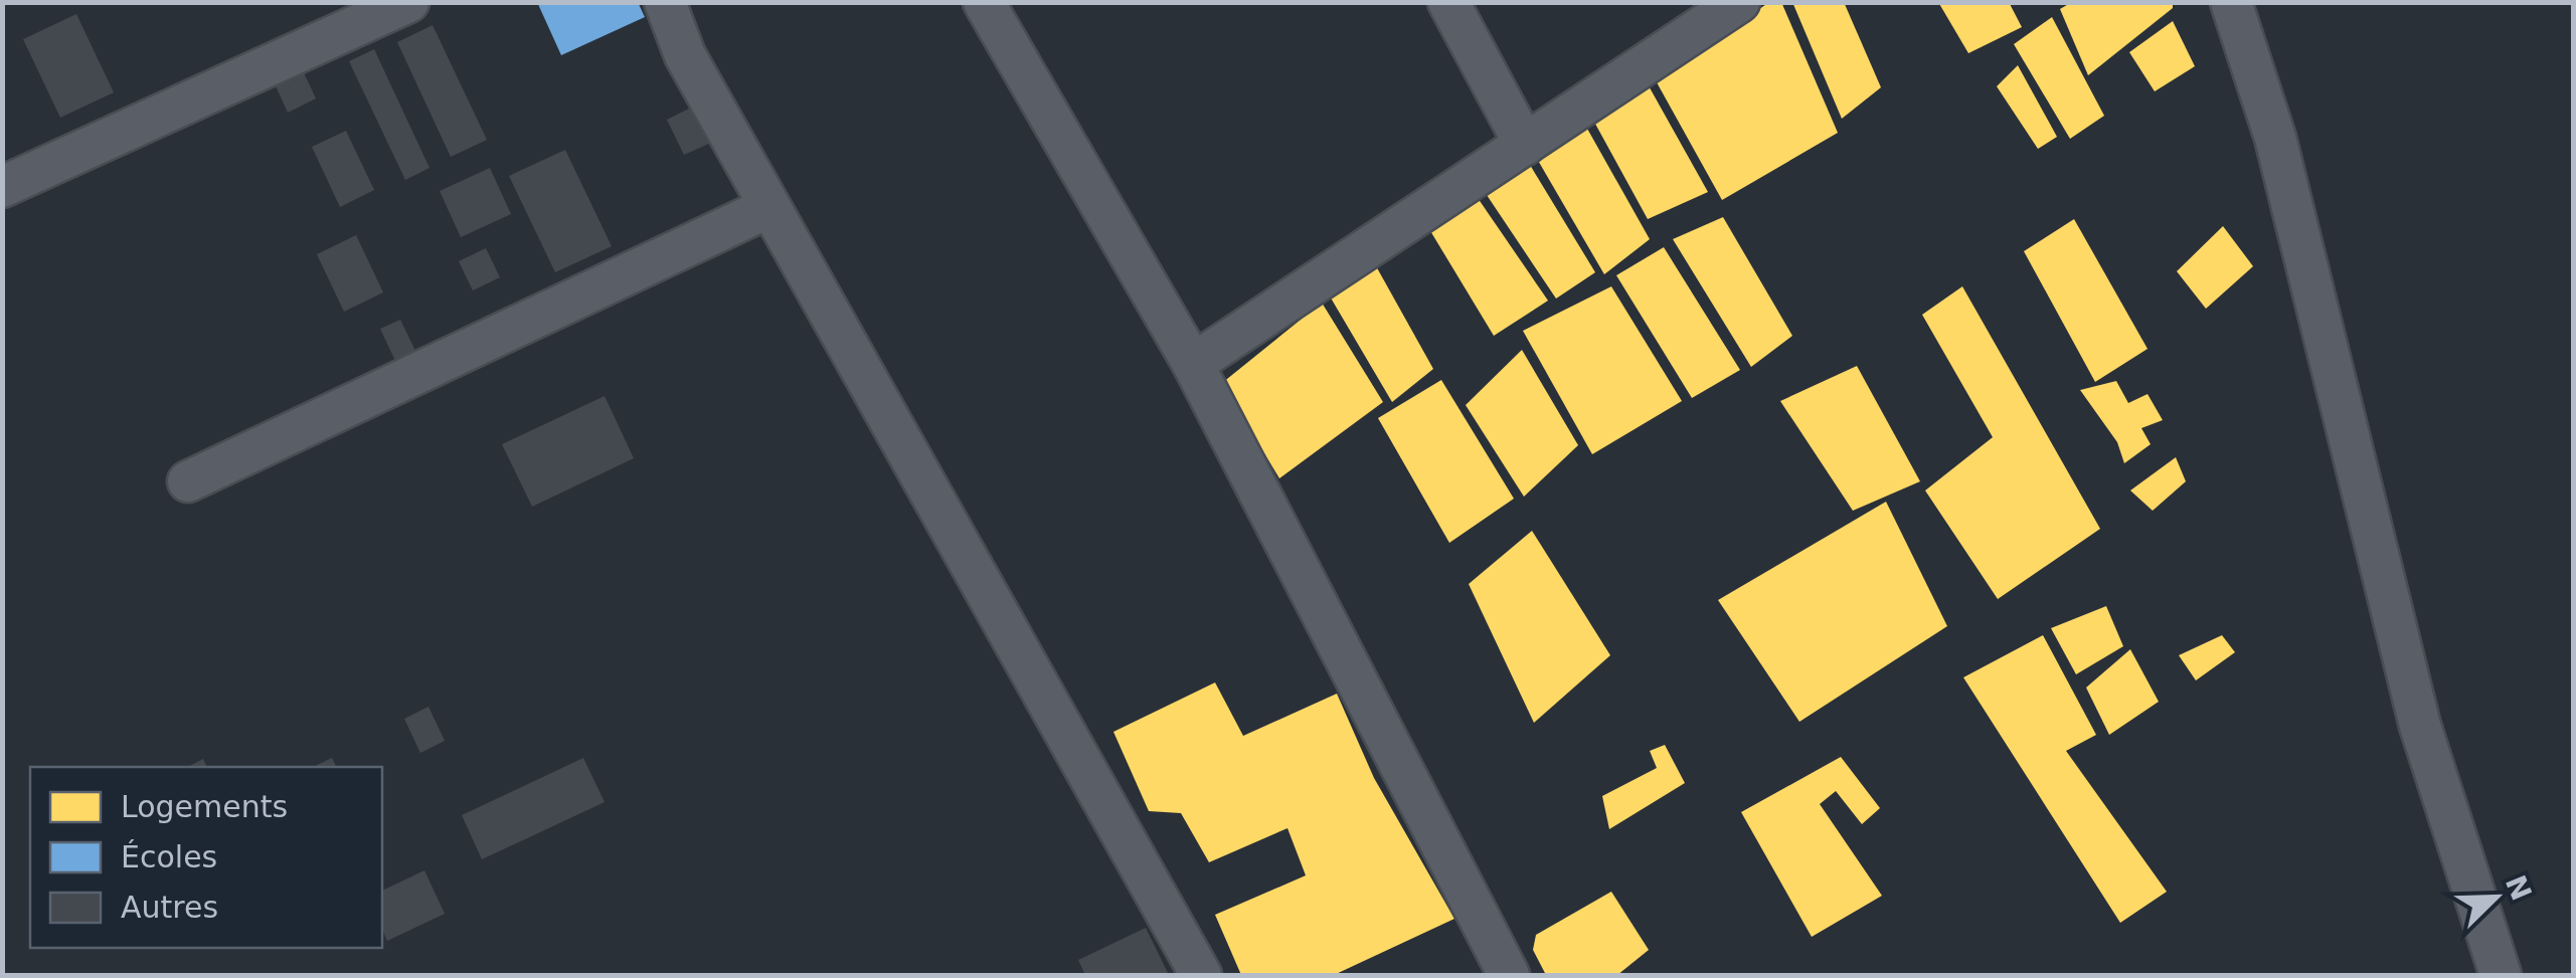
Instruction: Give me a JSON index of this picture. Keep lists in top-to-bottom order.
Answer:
{
  "legend": ["Logements", "Écoles", "Autres"],
  "north": "top right"
}
